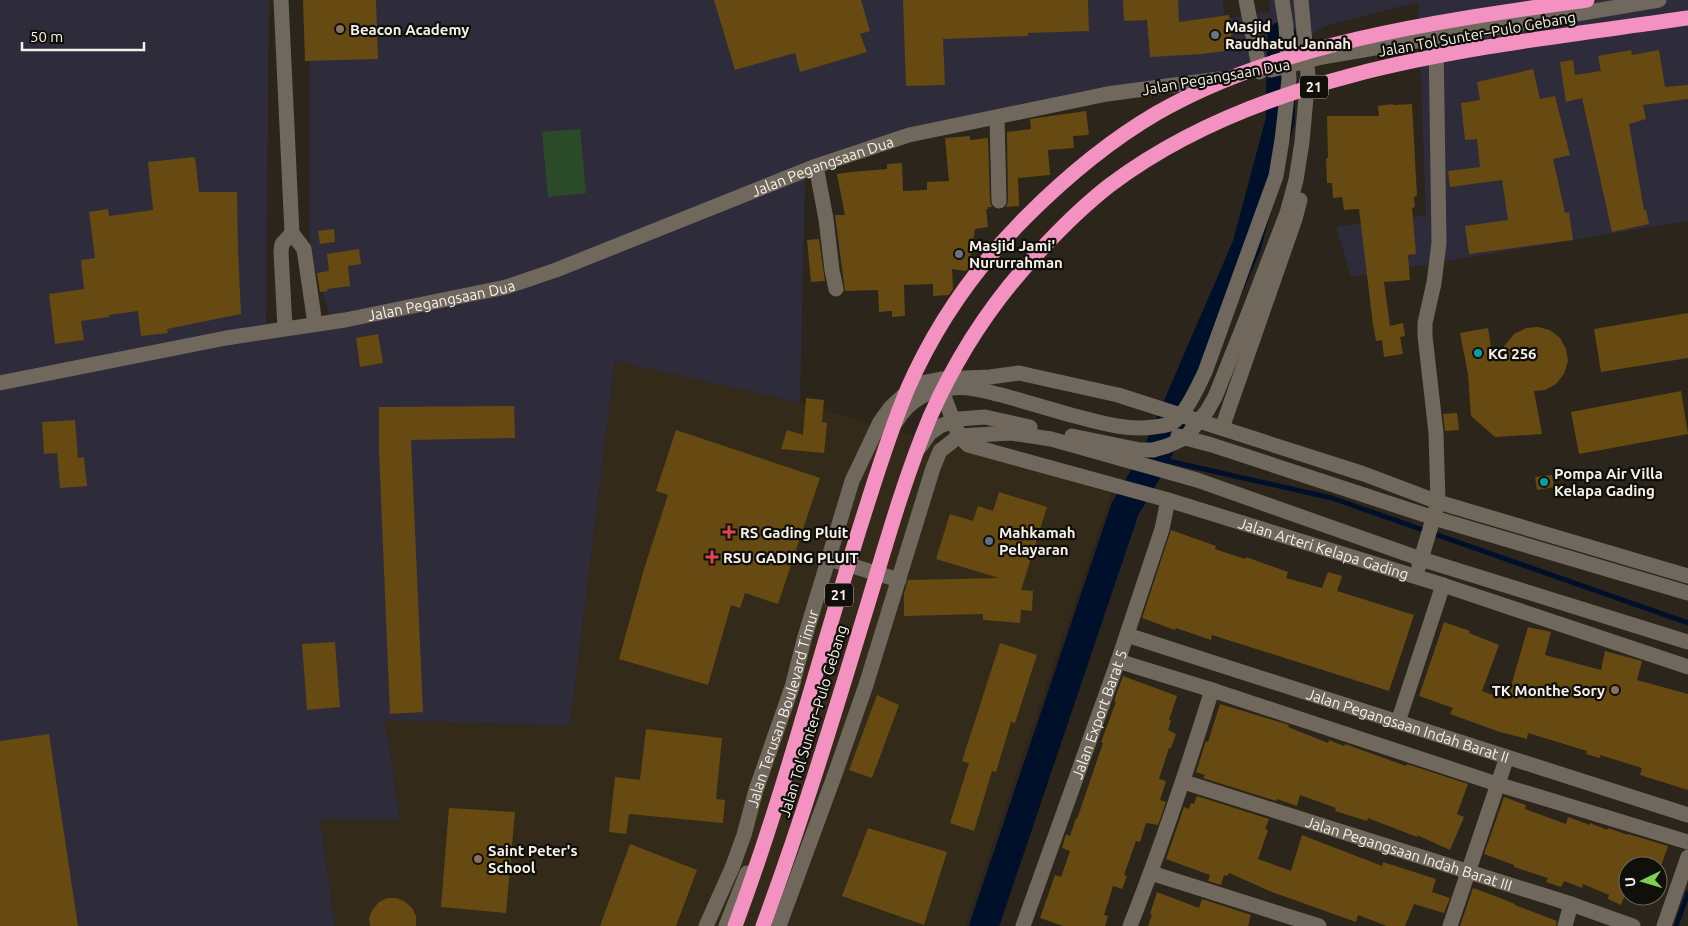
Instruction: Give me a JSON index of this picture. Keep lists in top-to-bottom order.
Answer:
{
  "streets": {
    "highway": ["Jalan Tol Sunter–Pulo Gebang", "21"],
    "street": [
      "Jalan Pegangsaan Dua",
      "Jalan Arteri Kelapa Gading",
      "Jalan Terusan Boulevard Timur",
      "Jalan Export Barat 5",
      "Jalan Pegangsaan Indah Barat II",
      "Jalan Pegangsaan Indah Barat III"
    ]
  },
  "crossings": [
    ["Jalan Arteri Kelapa Gading", "Jalan Export Barat 5"],
    ["Jalan Export Barat 5", "Jalan Pegangsaan Indah Barat II"]
  ],
  "places": {
    "other": [
      "Beacon Academy",
      "Masjid Raudhatul Jannah",
      "Masjid Jami' Nururrahman",
      "KG 256",
      "Pompa Air Villa Kelapa Gading",
      "Mahkamah Pelayaran",
      "TK Monthe Sory",
      "Saint Peter's School"
    ],
    "health": ["RS Gading Pluit", "RSU GADING PLUIT"]
  },
  "scale_bar": "50 m",
  "north": "left"
}
